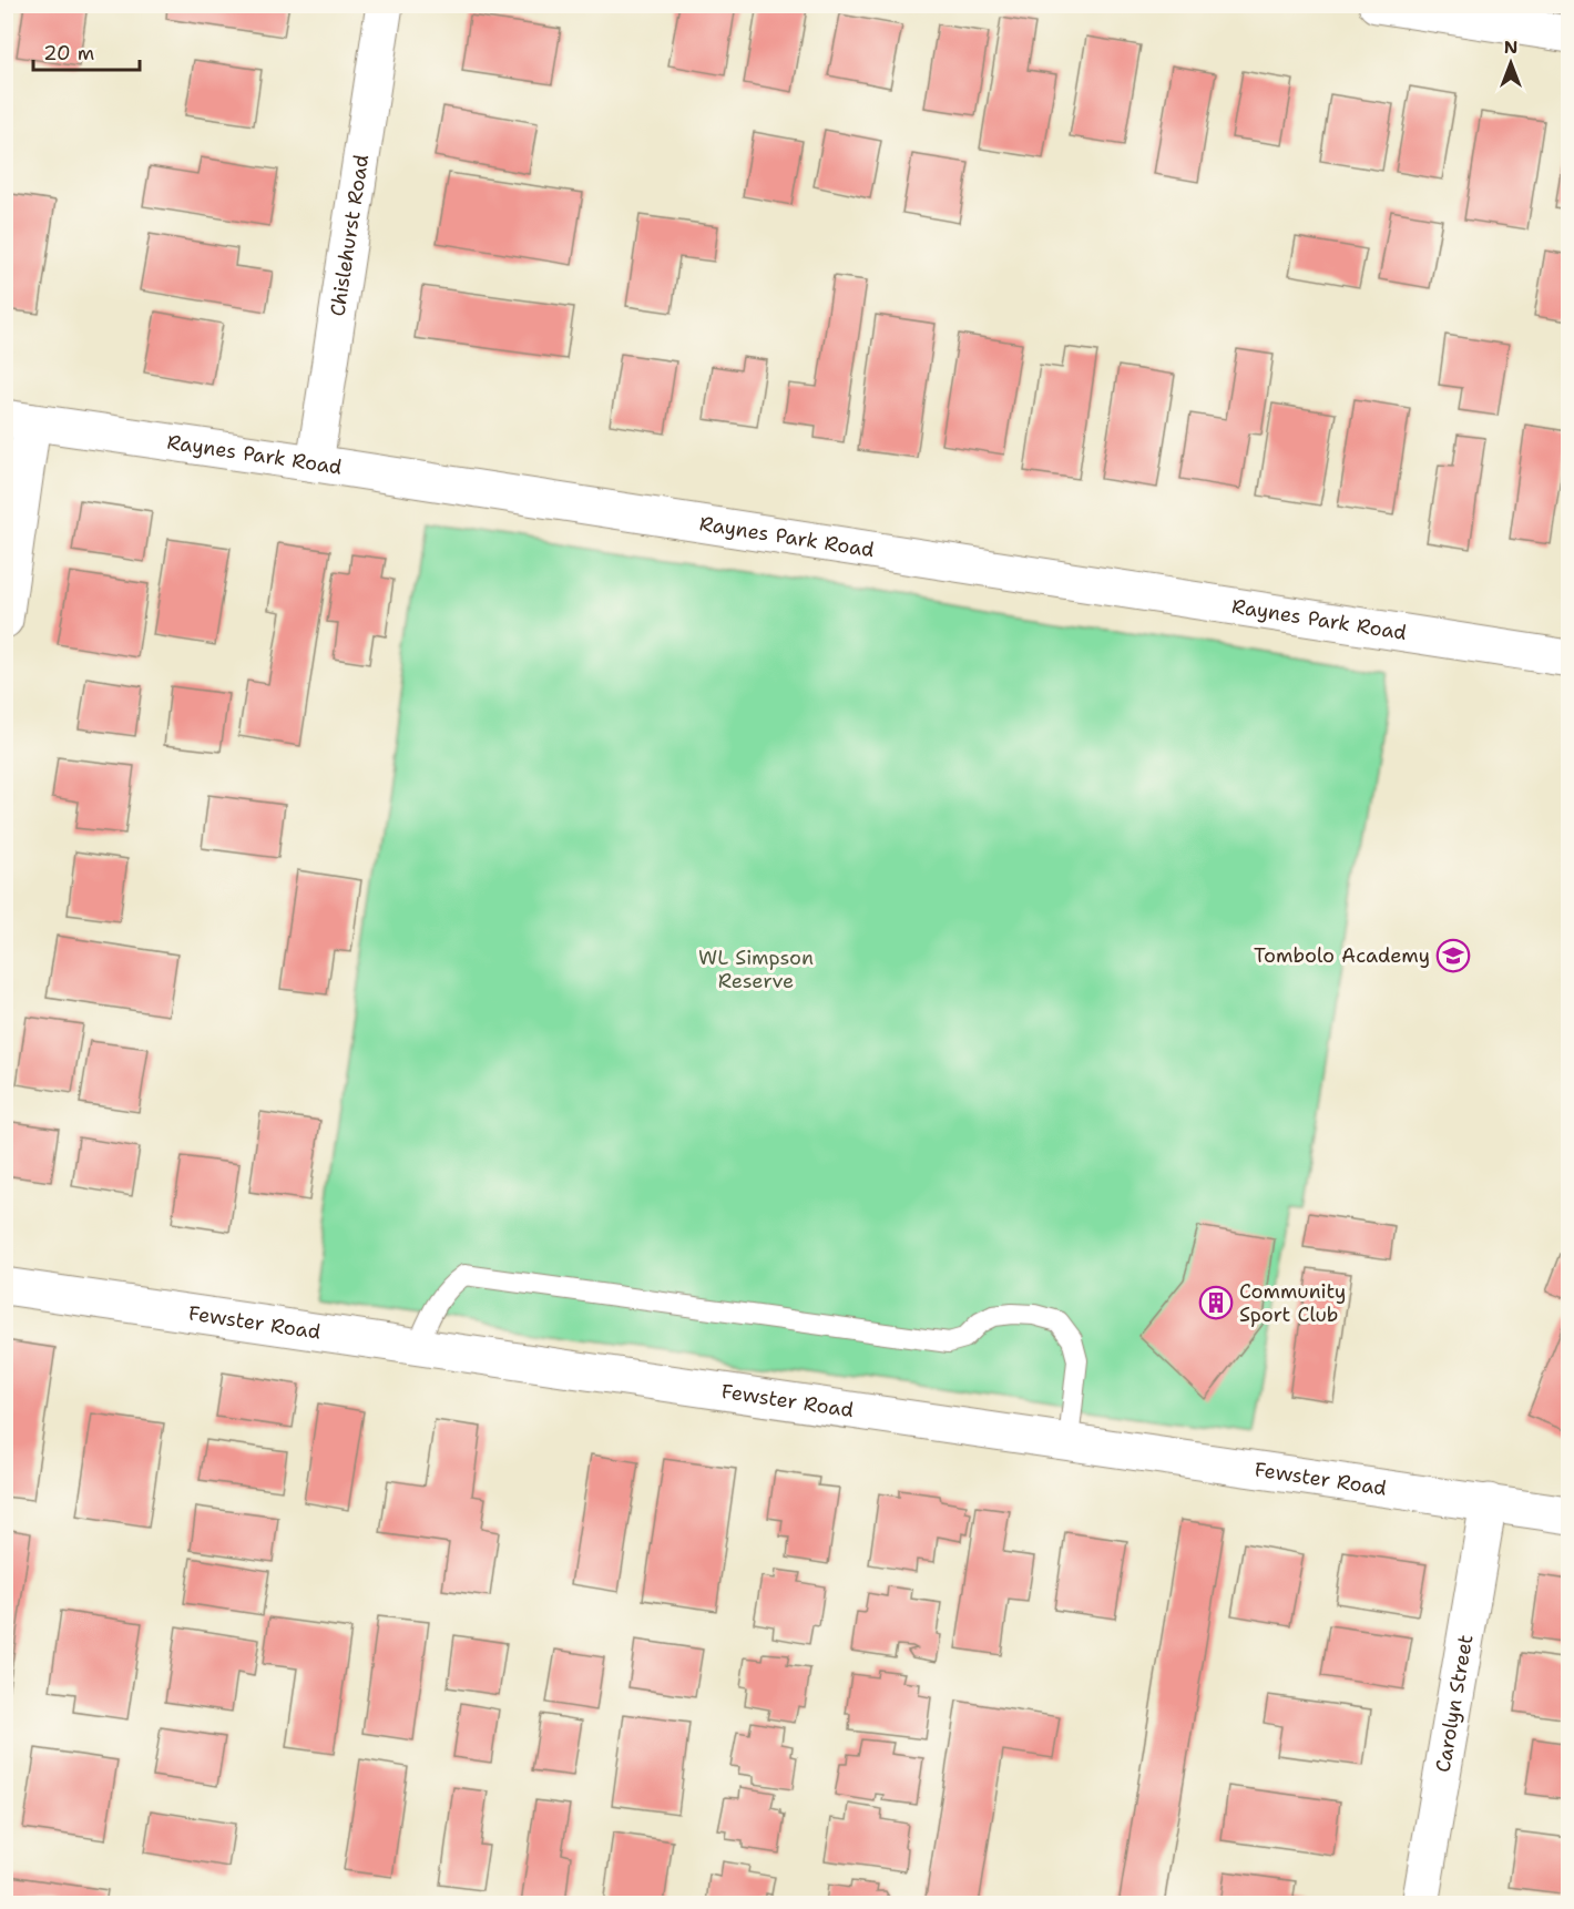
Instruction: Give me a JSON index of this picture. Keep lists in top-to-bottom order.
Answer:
{
  "streets": {
    "street": [
      "Chislehurst Road",
      "Raynes Park Road",
      "Fewster Road",
      "Carolyn Street"
    ]
  },
  "crossings": [
    ["Chislehurst Road", "Raynes Park Road"],
    ["Fewster Road", "Carolyn Street"]
  ],
  "parks": ["WL Simpson Reserve"],
  "places": {
    "school or university": ["Tombolo Academy"],
    "building": ["Community Sport Club"]
  },
  "scale_bar": "20 m",
  "north": "top"
}
